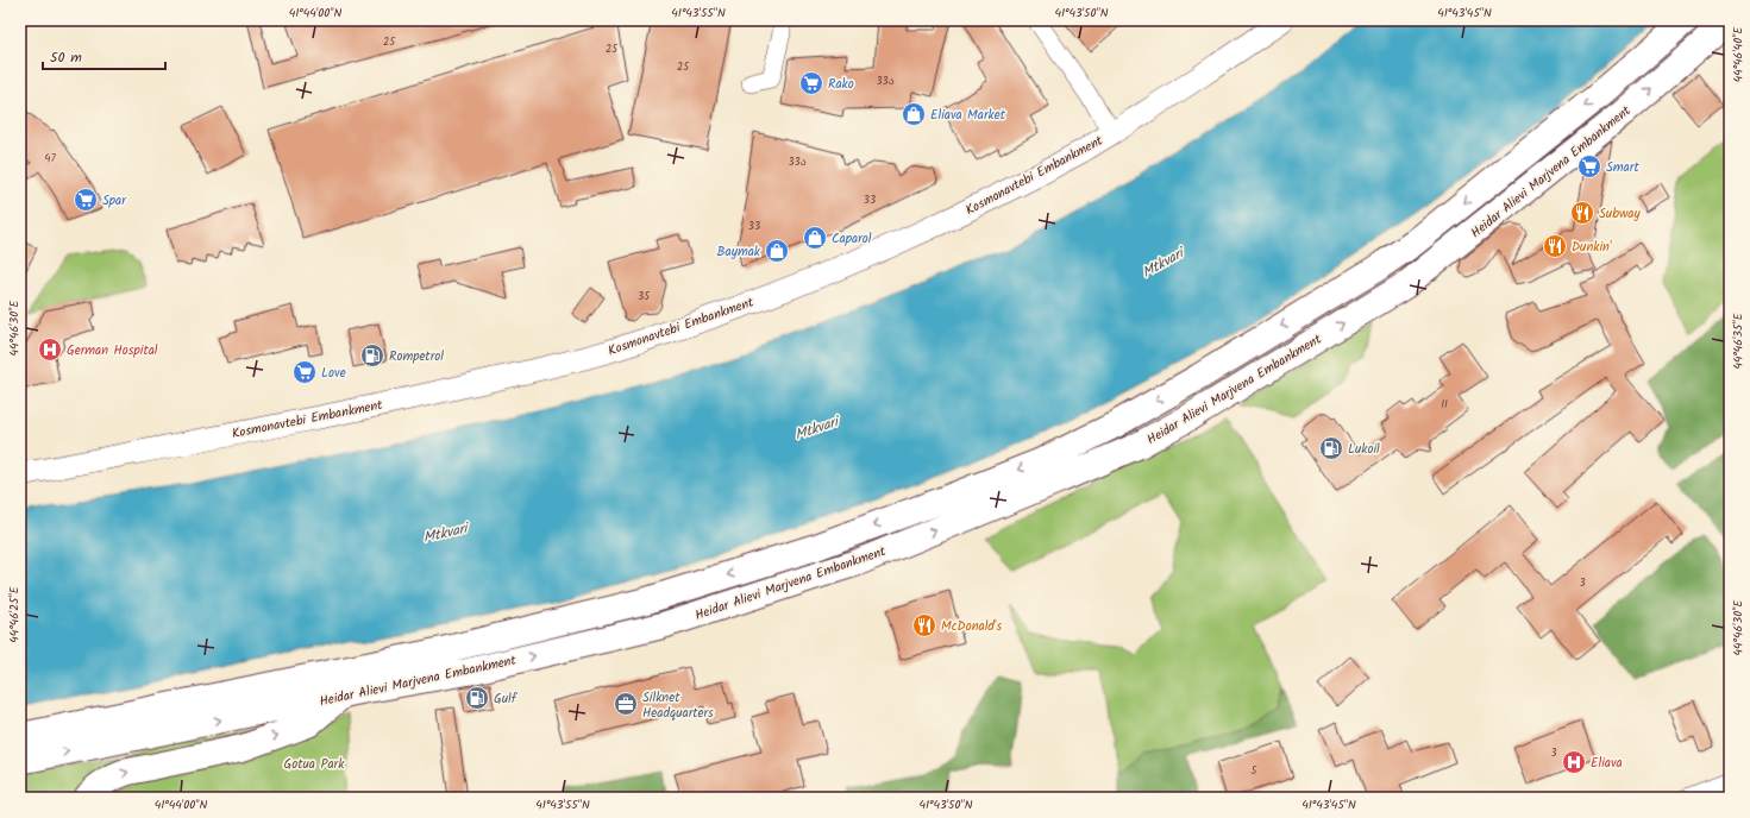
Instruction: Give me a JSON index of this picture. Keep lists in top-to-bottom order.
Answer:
{
  "streets": {
    "highway": ["Heidar Alievi Marjvena Embankment"],
    "main road": ["Kosmonavtebi Embankment"]
  },
  "water": ["Mtkvari"],
  "parks": ["Gotua Park"],
  "places": {
    "supermarket": [
      "Rako",
      "Smart",
      "Spar",
      "Love"
    ],
    "shop": ["Eliava Market", "Caparol", "Baymak"],
    "restaurant": ["Subway", "Dunkin'", "McDonald's"],
    "hospital": ["German Hospital", "Eliava"],
    "fuel station": ["Rompetrol", "Lukoil", "Gulf"],
    "office": ["Silknet Headquarters"]
  },
  "house_numbers": [
    "25",
    "25",
    "25",
    "33ა",
    "47",
    "33ა",
    "33",
    "33",
    "35",
    "11",
    "3",
    "3",
    "5"
  ],
  "scale_bar": "50 m",
  "coordinates": [
    "41°44'00\"N",
    "41°43'55\"N",
    "41°43'50\"N",
    "41°43'45\"N",
    "44°46'40\"E",
    "44°46'30\"E",
    "44°46'35\"E",
    "44°46'25\"E"
  ]
}
